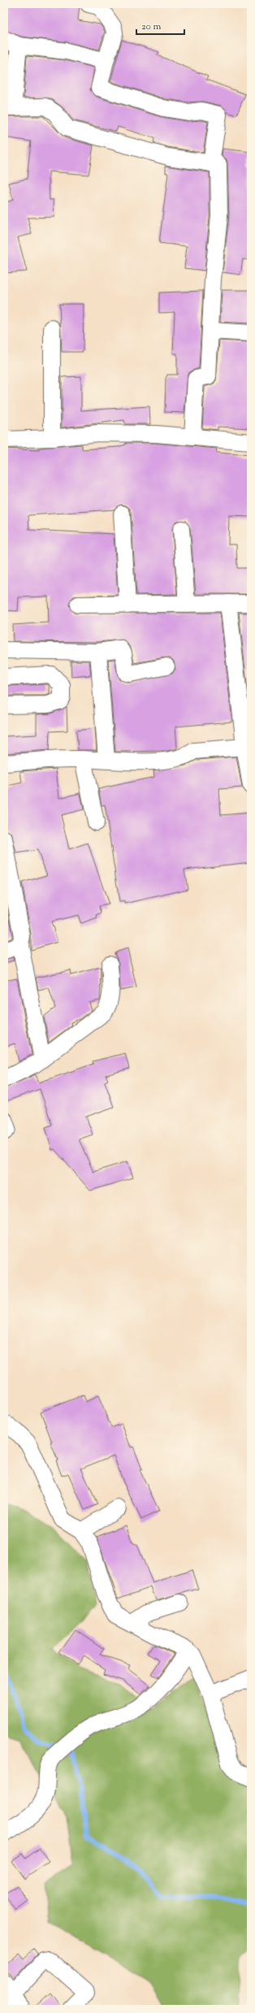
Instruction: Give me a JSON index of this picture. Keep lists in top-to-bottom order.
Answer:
{
  "scale_bar": "20 m"
}
